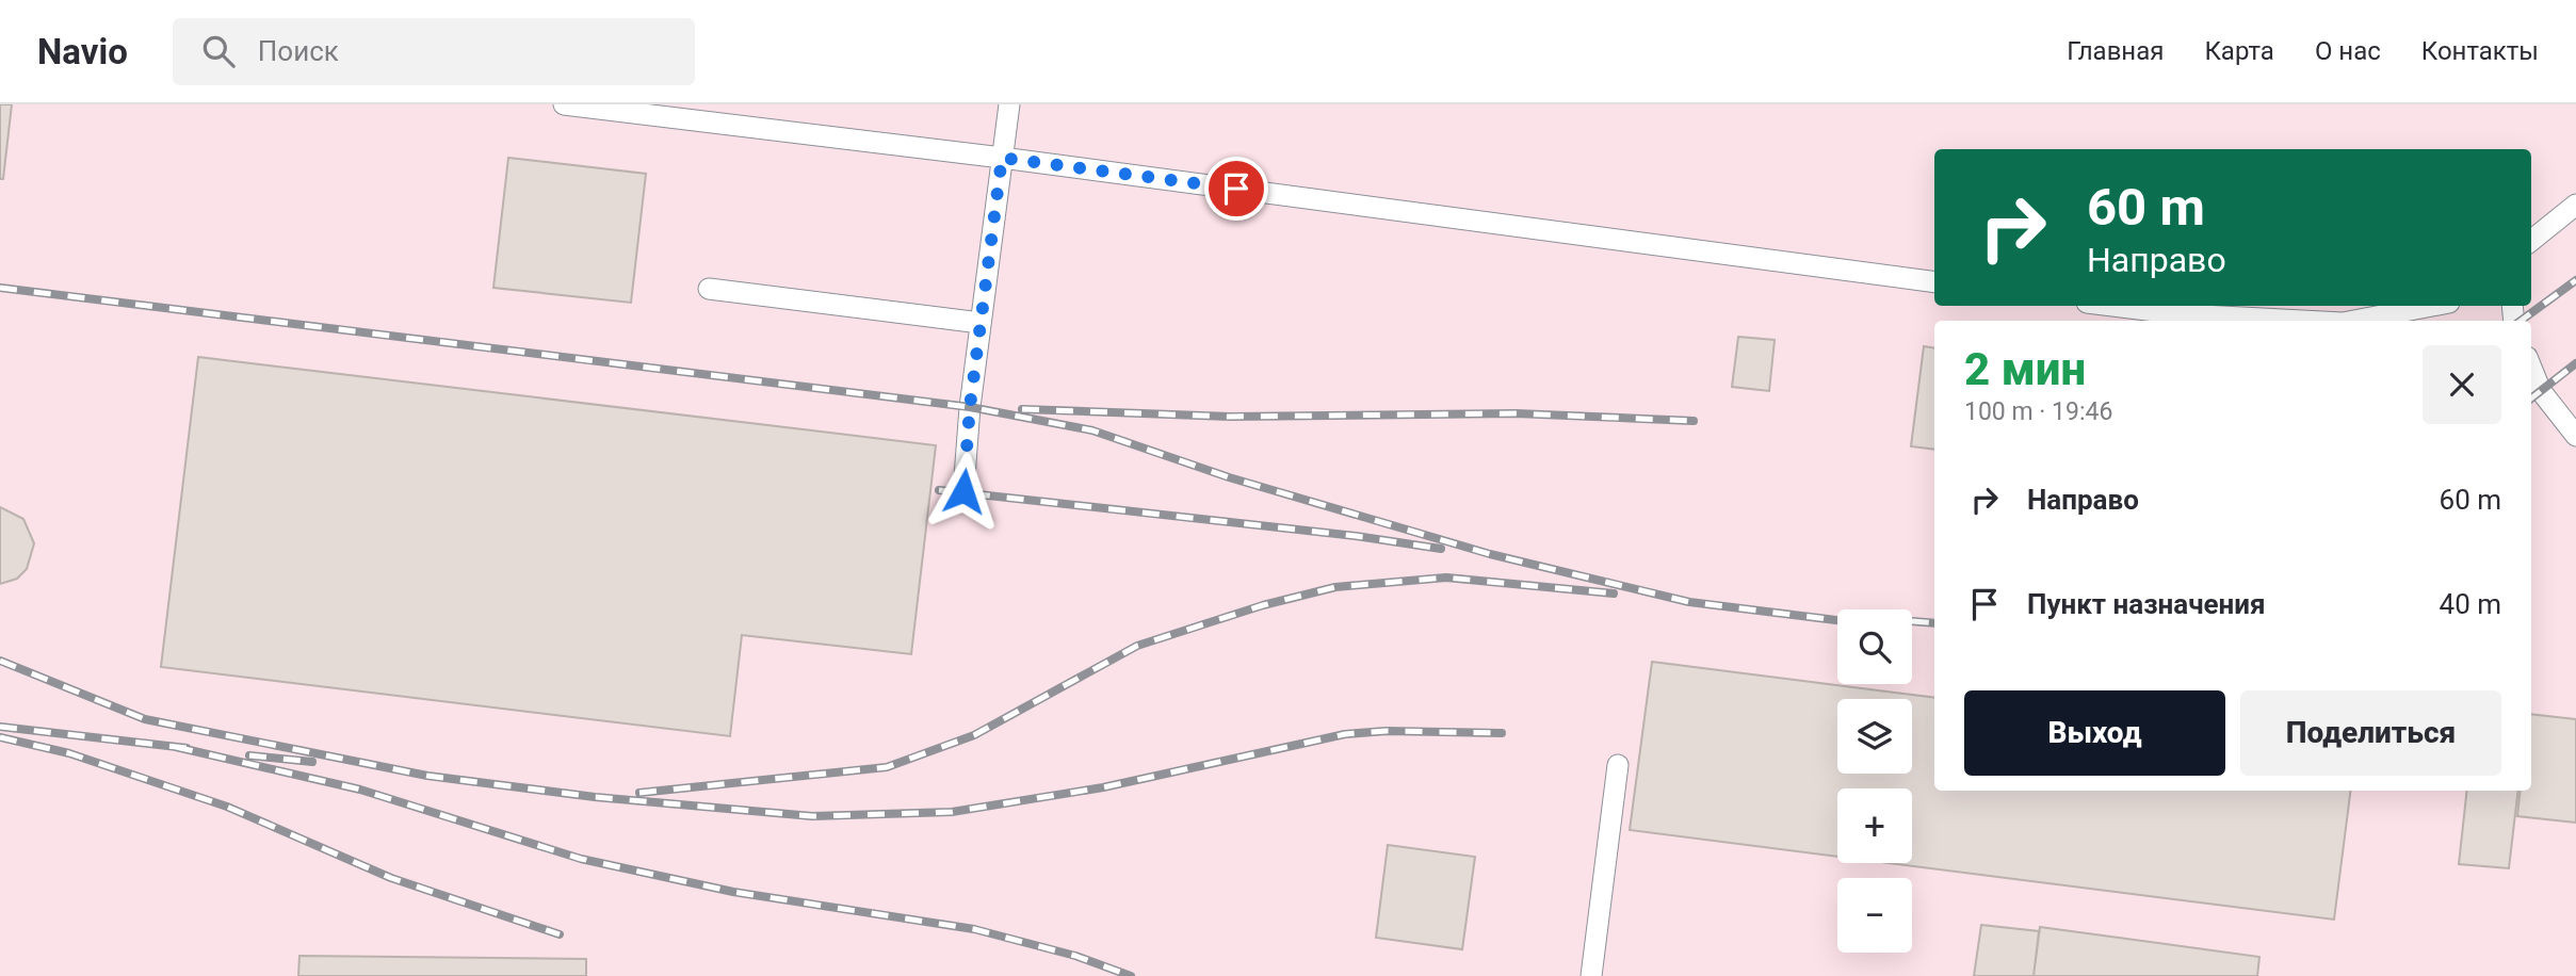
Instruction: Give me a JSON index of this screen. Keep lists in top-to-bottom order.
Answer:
{
  "page": {
    "header": "Navio",
    "search": "Поиск",
    "nav": [
      "Главная",
      "Карта",
      "О нас",
      "Контакты"
    ],
    "turn": ["60 m", "Направо"],
    "heading": ["2 мин", "100 m · 19:46"],
    "list": [
      {
        "name": "Направо",
        "value": "60 m"
      },
      {
        "name": "Пункт назначения",
        "value": "40 m"
      }
    ],
    "map_buttons": ["+", "−"],
    "buttons": ["Выход", "Поделиться"]
  }
}
